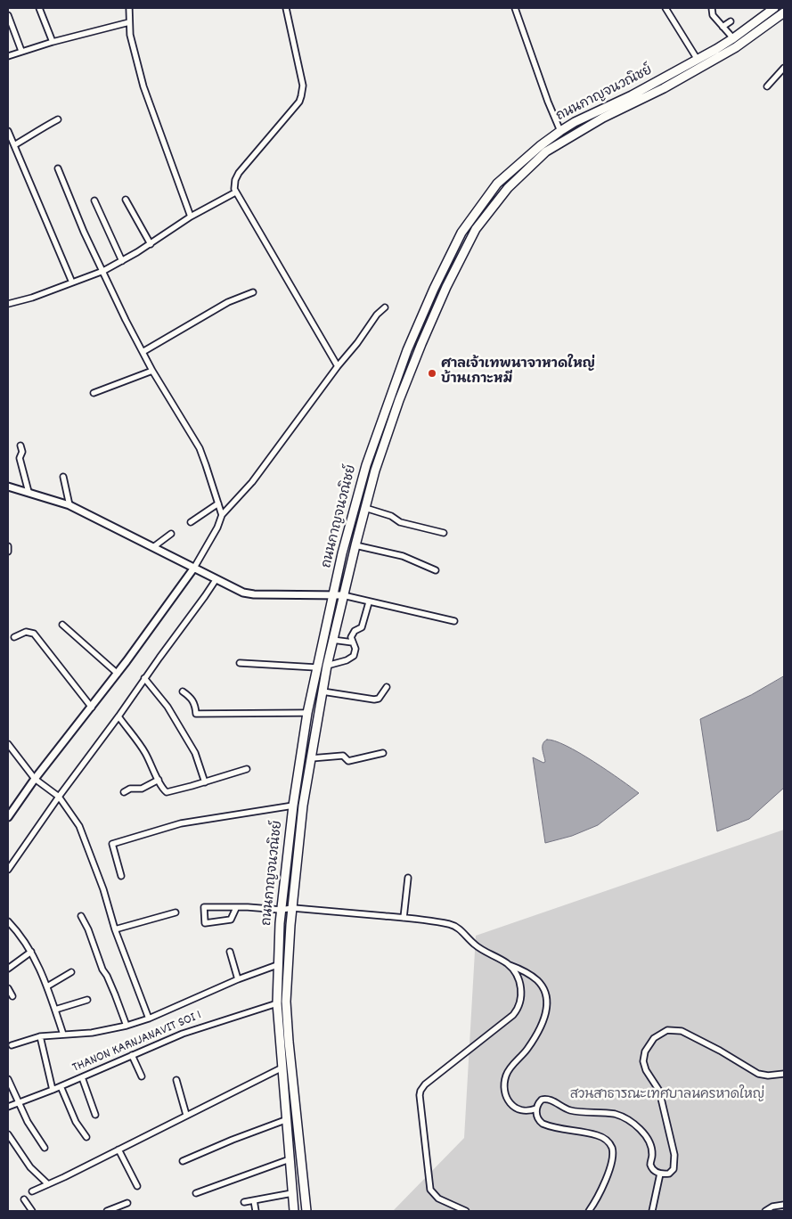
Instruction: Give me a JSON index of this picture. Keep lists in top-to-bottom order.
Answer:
{
  "streets": {
    "main road": ["ถนนกาญจนวณิชย์"],
    "street": ["THANON KARNJANAVIT SOI 1"]
  },
  "crossings": [
    ["ถนนกาญจนวณิชย์", "THANON KARNJANAVIT SOI 1"]
  ],
  "parks": ["สวนสาธารณะเทศบาลนครหาดใหญ่"],
  "places": ["ศาลเจ้าเทพนาจาหาดใหญ่ บ้านเกาะหมี"]
}
